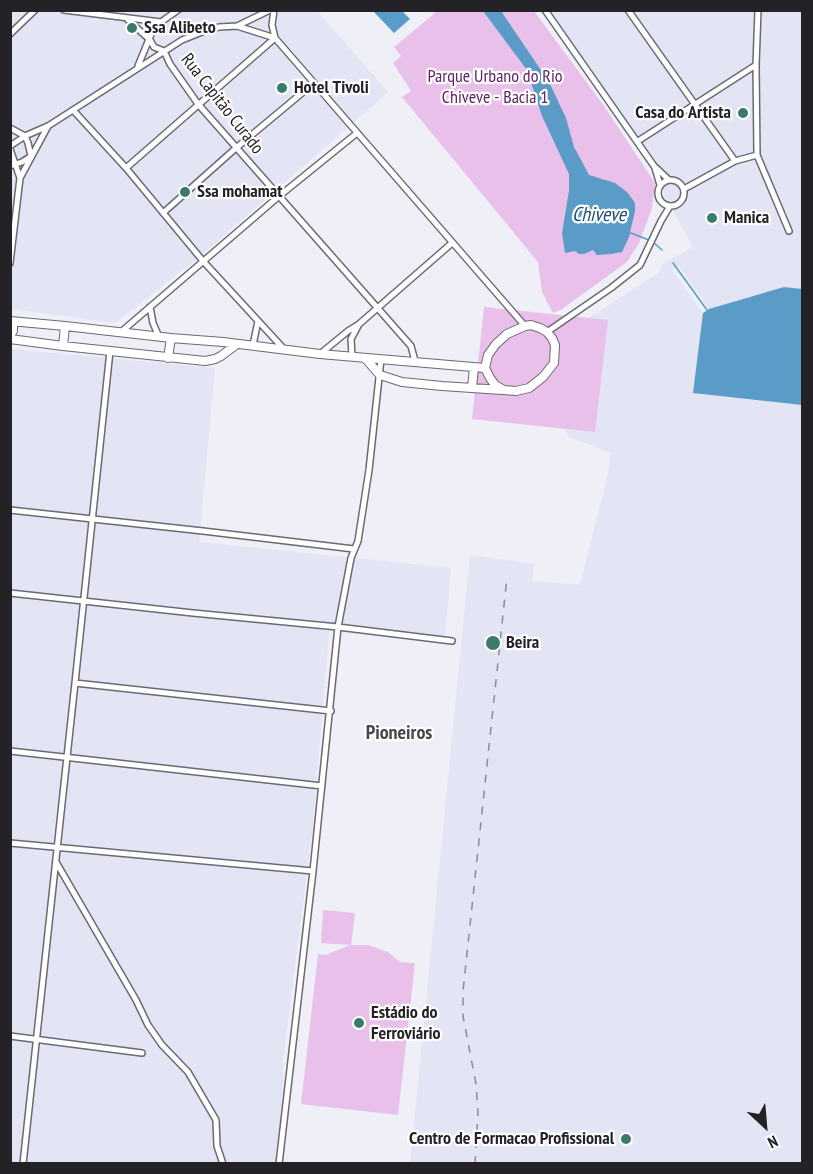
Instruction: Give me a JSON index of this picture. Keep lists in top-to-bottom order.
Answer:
{
  "streets": {
    "street": ["Rua Capitão Curado"]
  },
  "districts": ["Pioneiros"],
  "water": ["Chiveve"],
  "parks": ["Parque Urbano do Rio Chiveve - Bacia 1"],
  "places": [
    "Ssa Alibeto",
    "Hotel Tivoli",
    "Casa do Artista",
    "Ssa mohamat",
    "Manica",
    "Beira",
    "Estádio do Ferroviário",
    "Centro de Formacao Profissional"
  ],
  "north": "bottom right"
}
